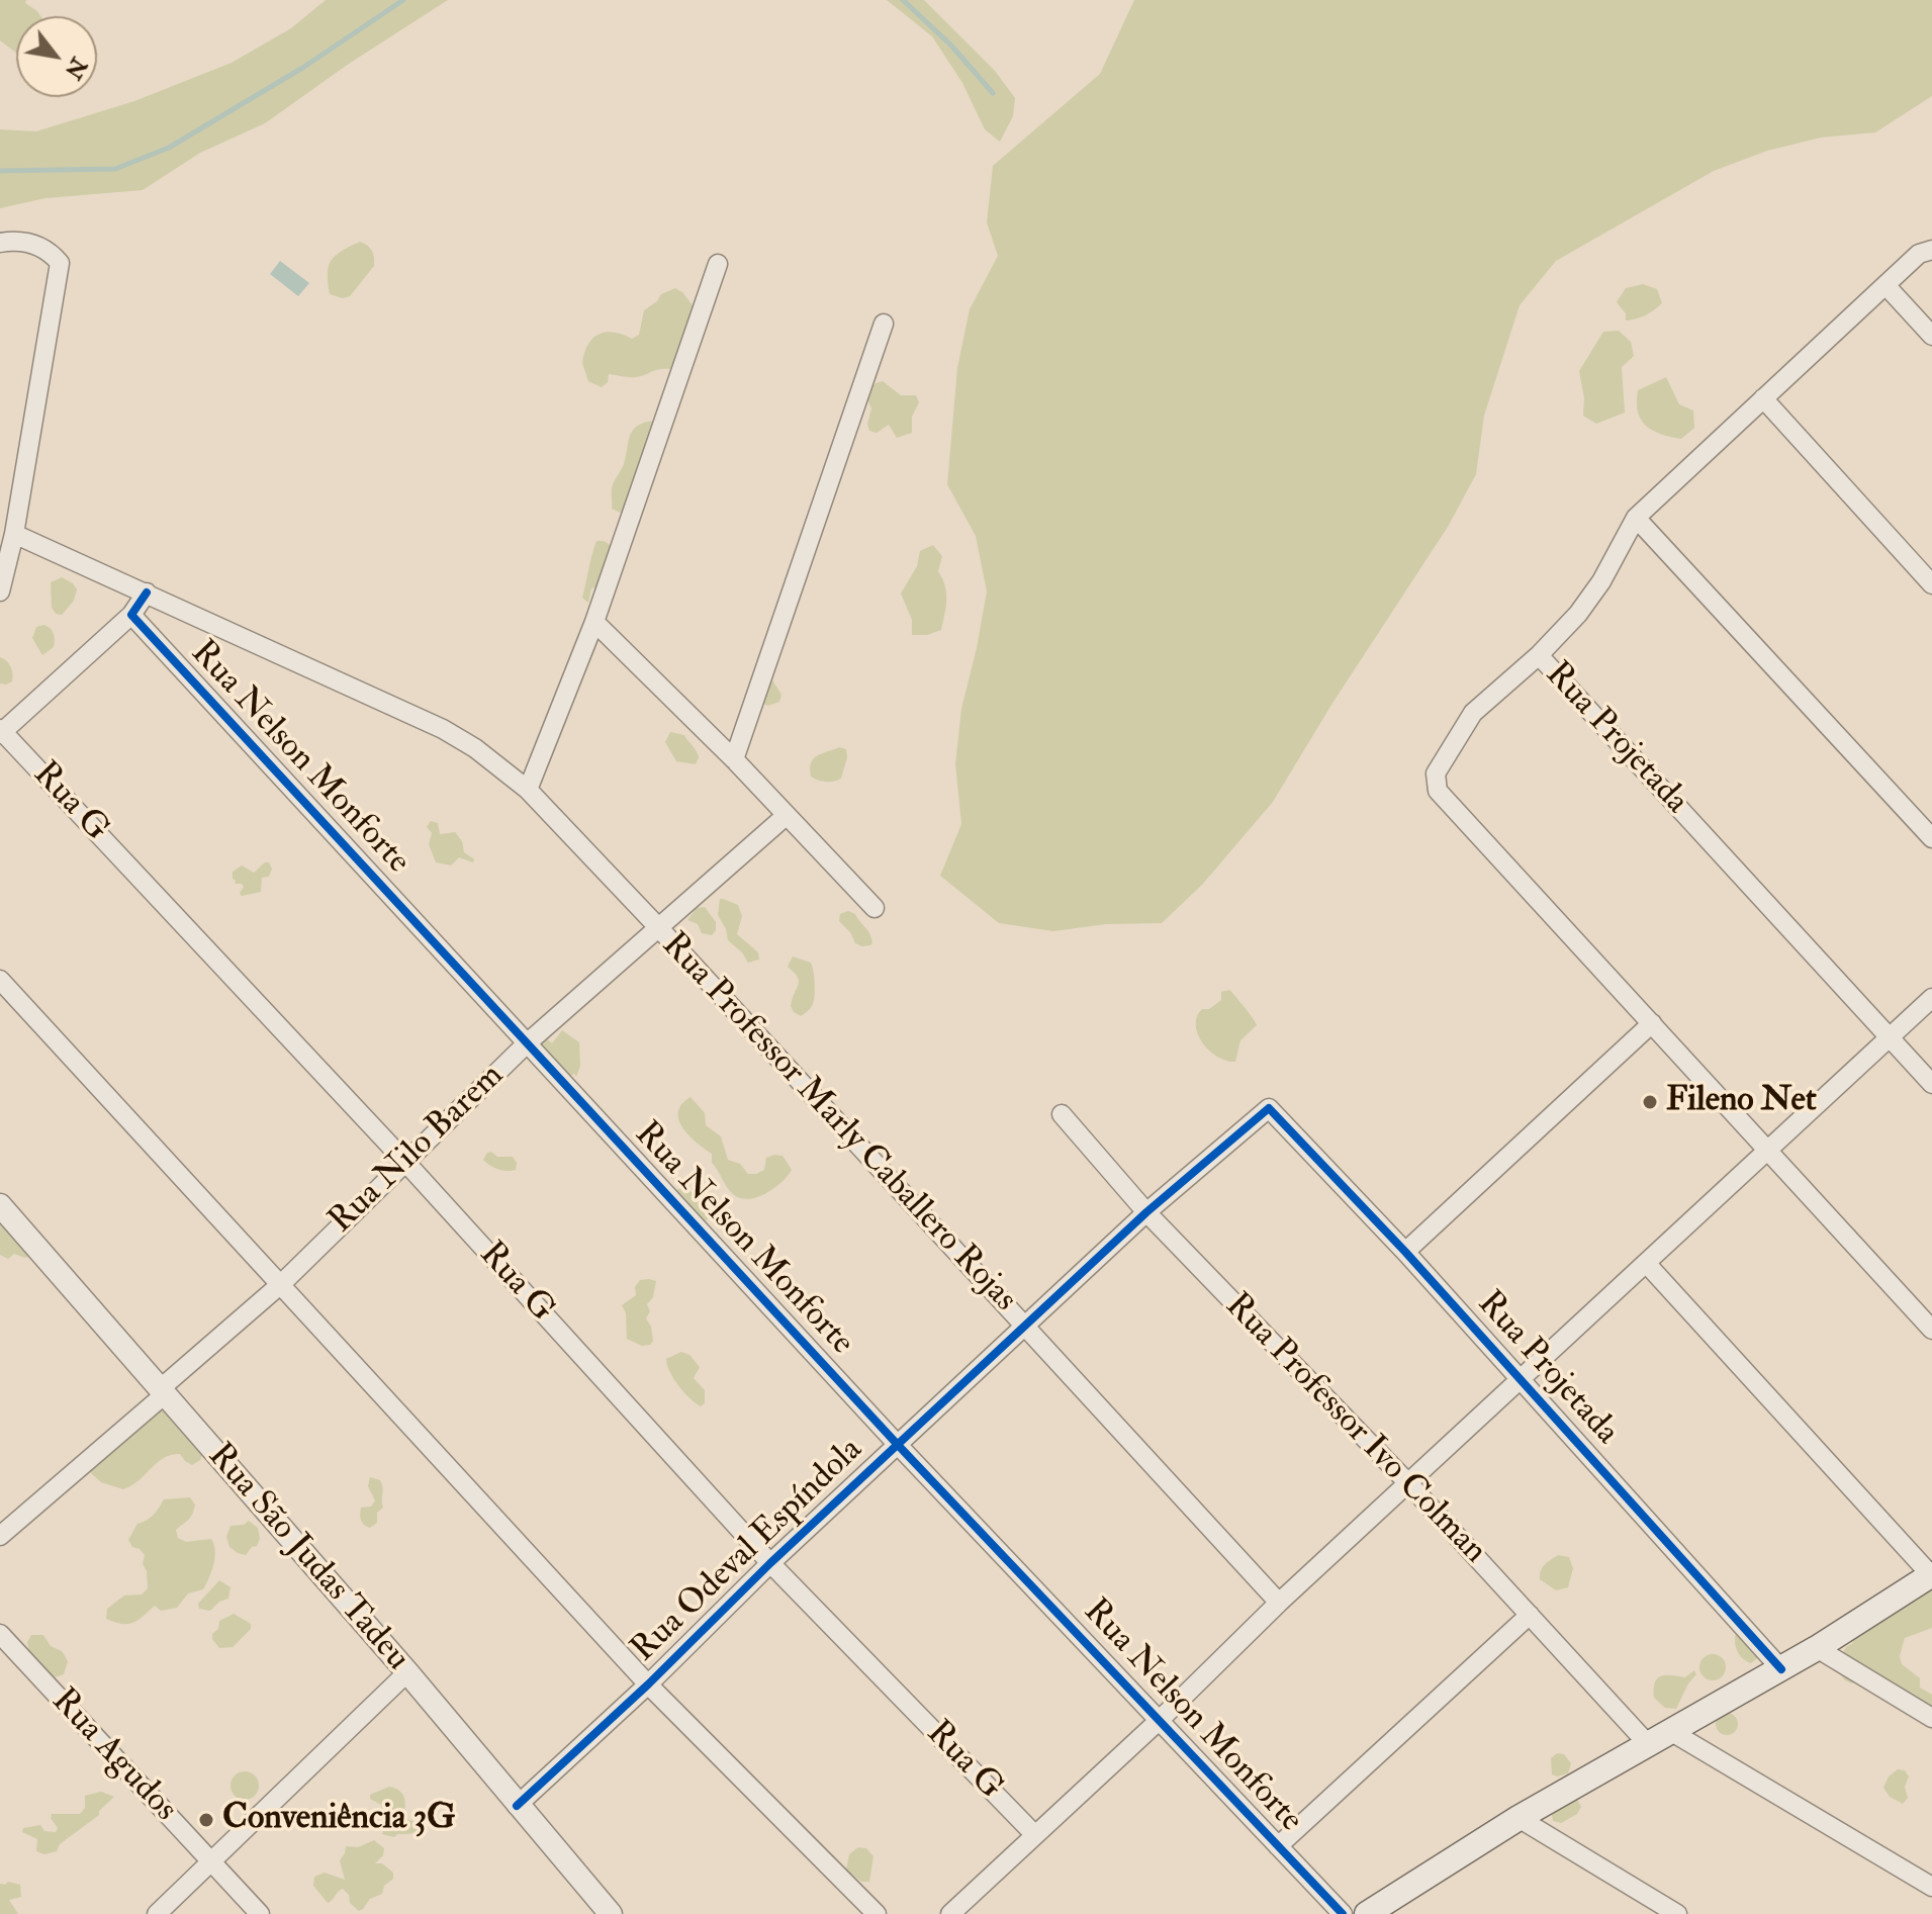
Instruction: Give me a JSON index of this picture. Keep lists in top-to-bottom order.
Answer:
{
  "streets": {
    "street": [
      "Rua Projetada",
      "Rua Nelson Monforte",
      "Rua G",
      "Rua Professor Marly Caballero Rojas",
      "Rua Nilo Barem",
      "Rua Professor Ivo Colman",
      "Rua Odeval Espíndola",
      "Rua São Judas Tadeu",
      "Rua Agudos"
    ]
  },
  "crossings": [
    ["Rua Projetada", "Rua Nelson Monforte"],
    ["Rua Projetada", "Rua G"],
    ["Rua Projetada", "Rua Professor Marly Caballero Rojas"],
    ["Rua Projetada", "Rua Professor Ivo Colman"],
    ["Rua Projetada", "Rua Odeval Espíndola"],
    ["Rua Nelson Monforte", "Rua Nilo Barem"],
    ["Rua Nelson Monforte", "Rua Odeval Espíndola"],
    ["Rua G", "Rua Nilo Barem"],
    ["Rua G", "Rua Odeval Espíndola"],
    ["Rua Professor Marly Caballero Rojas", "Rua Nilo Barem"],
    ["Rua Professor Marly Caballero Rojas", "Rua Odeval Espíndola"],
    ["Rua Nilo Barem", "Rua São Judas Tadeu"],
    ["Rua Professor Ivo Colman", "Rua Odeval Espíndola"],
    ["Rua Odeval Espíndola", "Rua São Judas Tadeu"]
  ],
  "places": ["Fileno Net", "Conveniência 3G"],
  "north": "bottom right"
}
